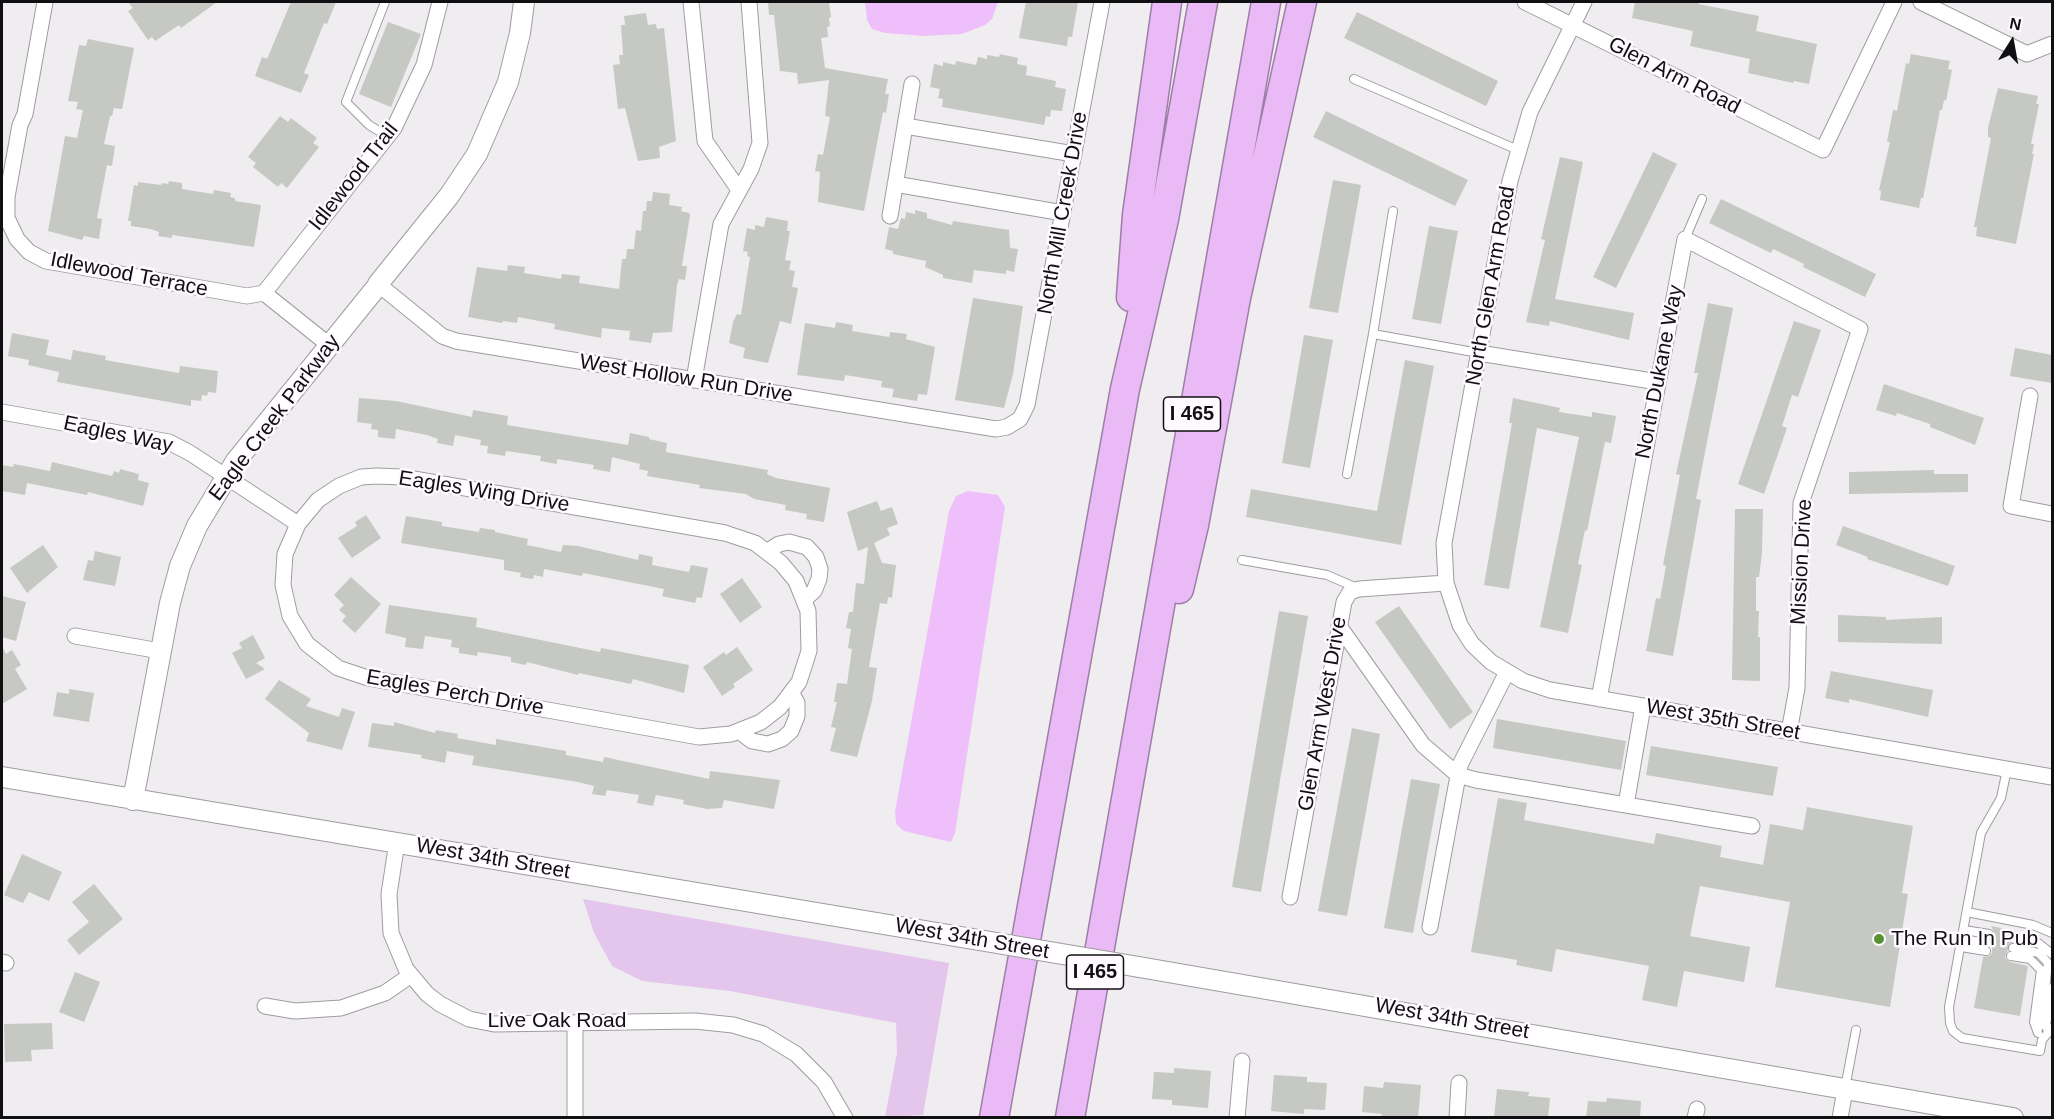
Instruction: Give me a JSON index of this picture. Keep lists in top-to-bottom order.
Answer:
{
  "streets": {
    "highway": ["I 465"],
    "street": [
      "Glen Arm Road",
      "Idlewood Trail",
      "North Mill Creek Drive",
      "Idlewood Terrace",
      "North Glen Arm Road",
      "North Dukane Way",
      "West Hollow Run Drive",
      "Eagle Creek Parkway",
      "Eagles Way",
      "Eagles Wing Drive",
      "Mission Drive",
      "Eagles Perch Drive",
      "Glen Arm West Drive",
      "West 35th Street",
      "West 34th Street",
      "Live Oak Road"
    ]
  },
  "crossings": [
    ["Glen Arm Road", "North Glen Arm Road"],
    ["Idlewood Trail", "Idlewood Terrace"],
    ["North Mill Creek Drive", "West Hollow Run Drive"],
    ["North Glen Arm Road", "Glen Arm West Drive"],
    ["North Glen Arm Road", "West 35th Street"],
    ["North Dukane Way", "Mission Drive"],
    ["North Dukane Way", "West 35th Street"],
    ["West Hollow Run Drive", "Eagle Creek Parkway"],
    ["Eagle Creek Parkway", "Eagles Way"],
    ["Eagle Creek Parkway", "West 34th Street"],
    ["Eagles Wing Drive", "Eagles Perch Drive"],
    ["Mission Drive", "West 35th Street"],
    ["Glen Arm West Drive", "West 35th Street"],
    ["West 34th Street", "Live Oak Road"]
  ],
  "places": ["The Run In Pub"],
  "north": "top"
}
